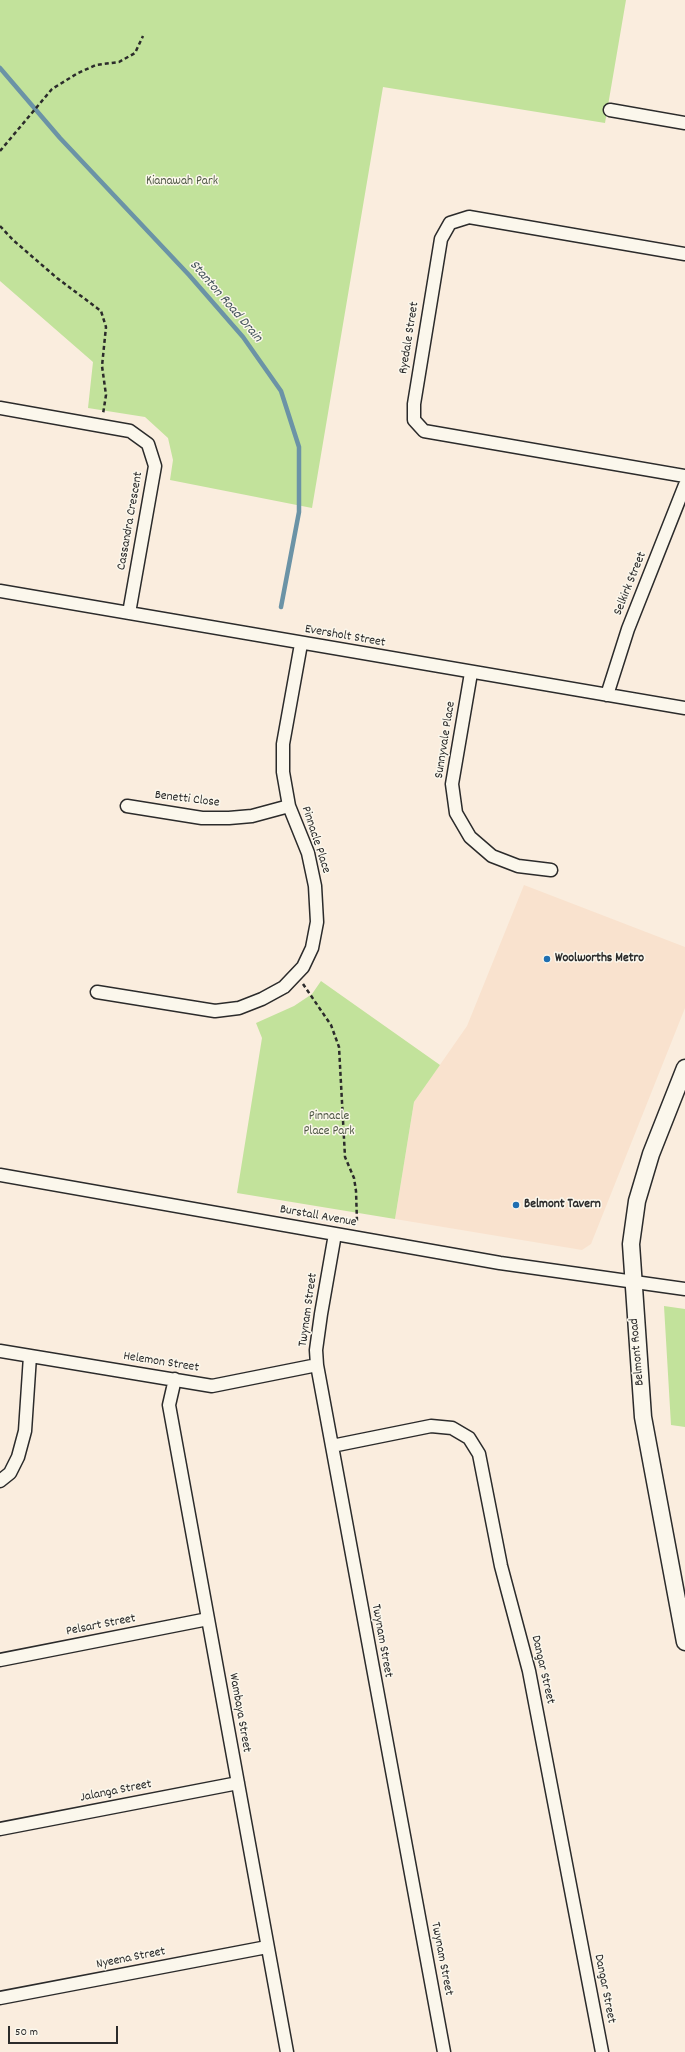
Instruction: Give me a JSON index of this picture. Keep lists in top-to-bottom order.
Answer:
{
  "streets": {
    "main road": ["Belmont Road"],
    "street": [
      "Ryedale Street",
      "Cassandra Crescent",
      "Selkirk Street",
      "Eversholt Street",
      "Sunnyvale Place",
      "Benetti Close",
      "Pinnacle Place",
      "Burstall Avenue",
      "Twynam Street",
      "Helemon Street",
      "Pelsart Street",
      "Dangar Street",
      "Wambaya Street",
      "Jalanga Street",
      "Nyeena Street"
    ]
  },
  "crossings": [
    ["Cassandra Crescent", "Eversholt Street"],
    ["Selkirk Street", "Eversholt Street"],
    ["Eversholt Street", "Sunnyvale Place"],
    ["Eversholt Street", "Pinnacle Place"],
    ["Benetti Close", "Pinnacle Place"],
    ["Burstall Avenue", "Twynam Street"],
    ["Burstall Avenue", "Belmont Road"],
    ["Twynam Street", "Helemon Street"],
    ["Twynam Street", "Dangar Street"],
    ["Helemon Street", "Wambaya Street"],
    ["Pelsart Street", "Wambaya Street"],
    ["Wambaya Street", "Jalanga Street"],
    ["Wambaya Street", "Nyeena Street"]
  ],
  "water": ["Stanton Road Drain"],
  "parks": ["Kianawah Park", "Pinnacle Place Park"],
  "places": ["Woolworths Metro", "Belmont Tavern"],
  "scale_bar": "50 m"
}
